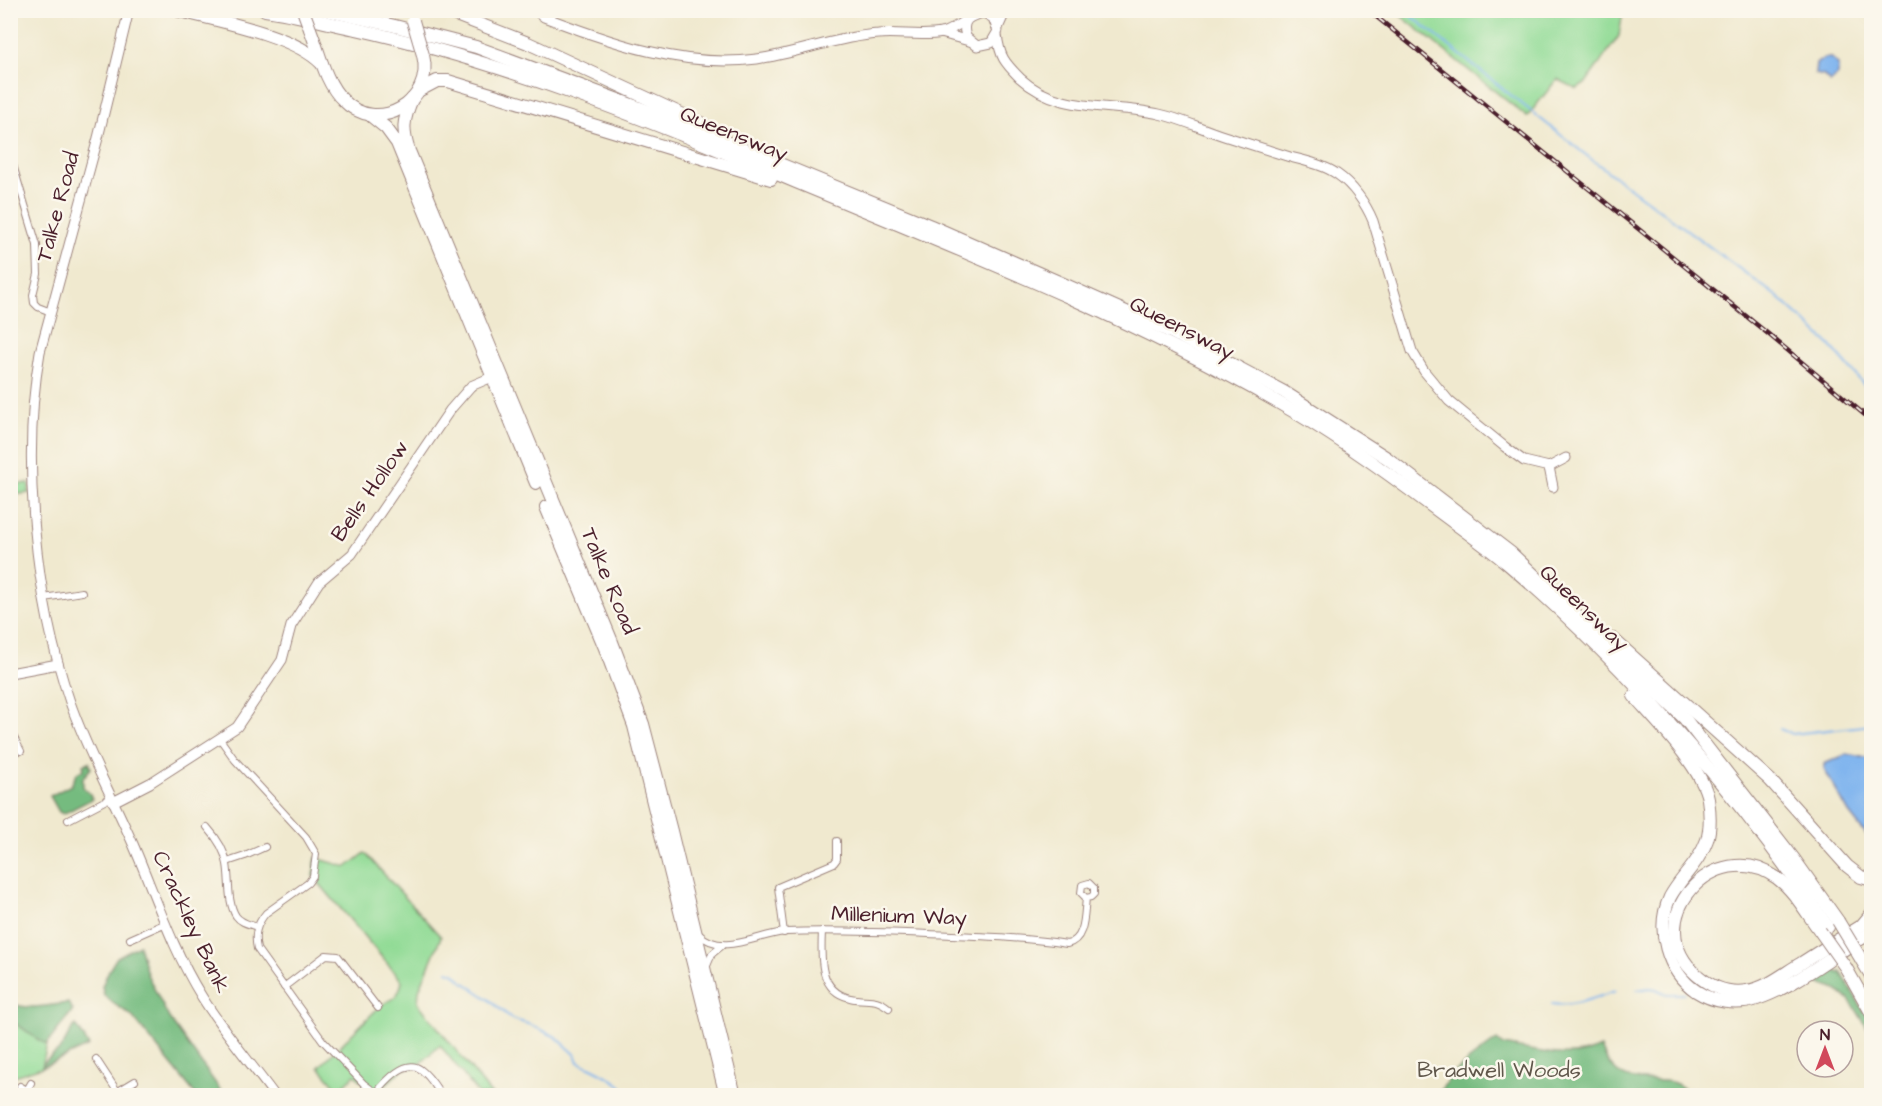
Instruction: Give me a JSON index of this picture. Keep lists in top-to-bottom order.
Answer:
{
  "streets": {
    "highway": ["Queensway", "Talke Road"],
    "street": ["Bells Hollow", "Millenium Way", "Crackley Bank"]
  },
  "crossings": [
    ["Talke Road", "Bells Hollow"],
    ["Talke Road", "Crackley Bank"],
    ["Bells Hollow", "Crackley Bank"]
  ],
  "parks": ["Bradwell Woods"],
  "north": "top"
}
